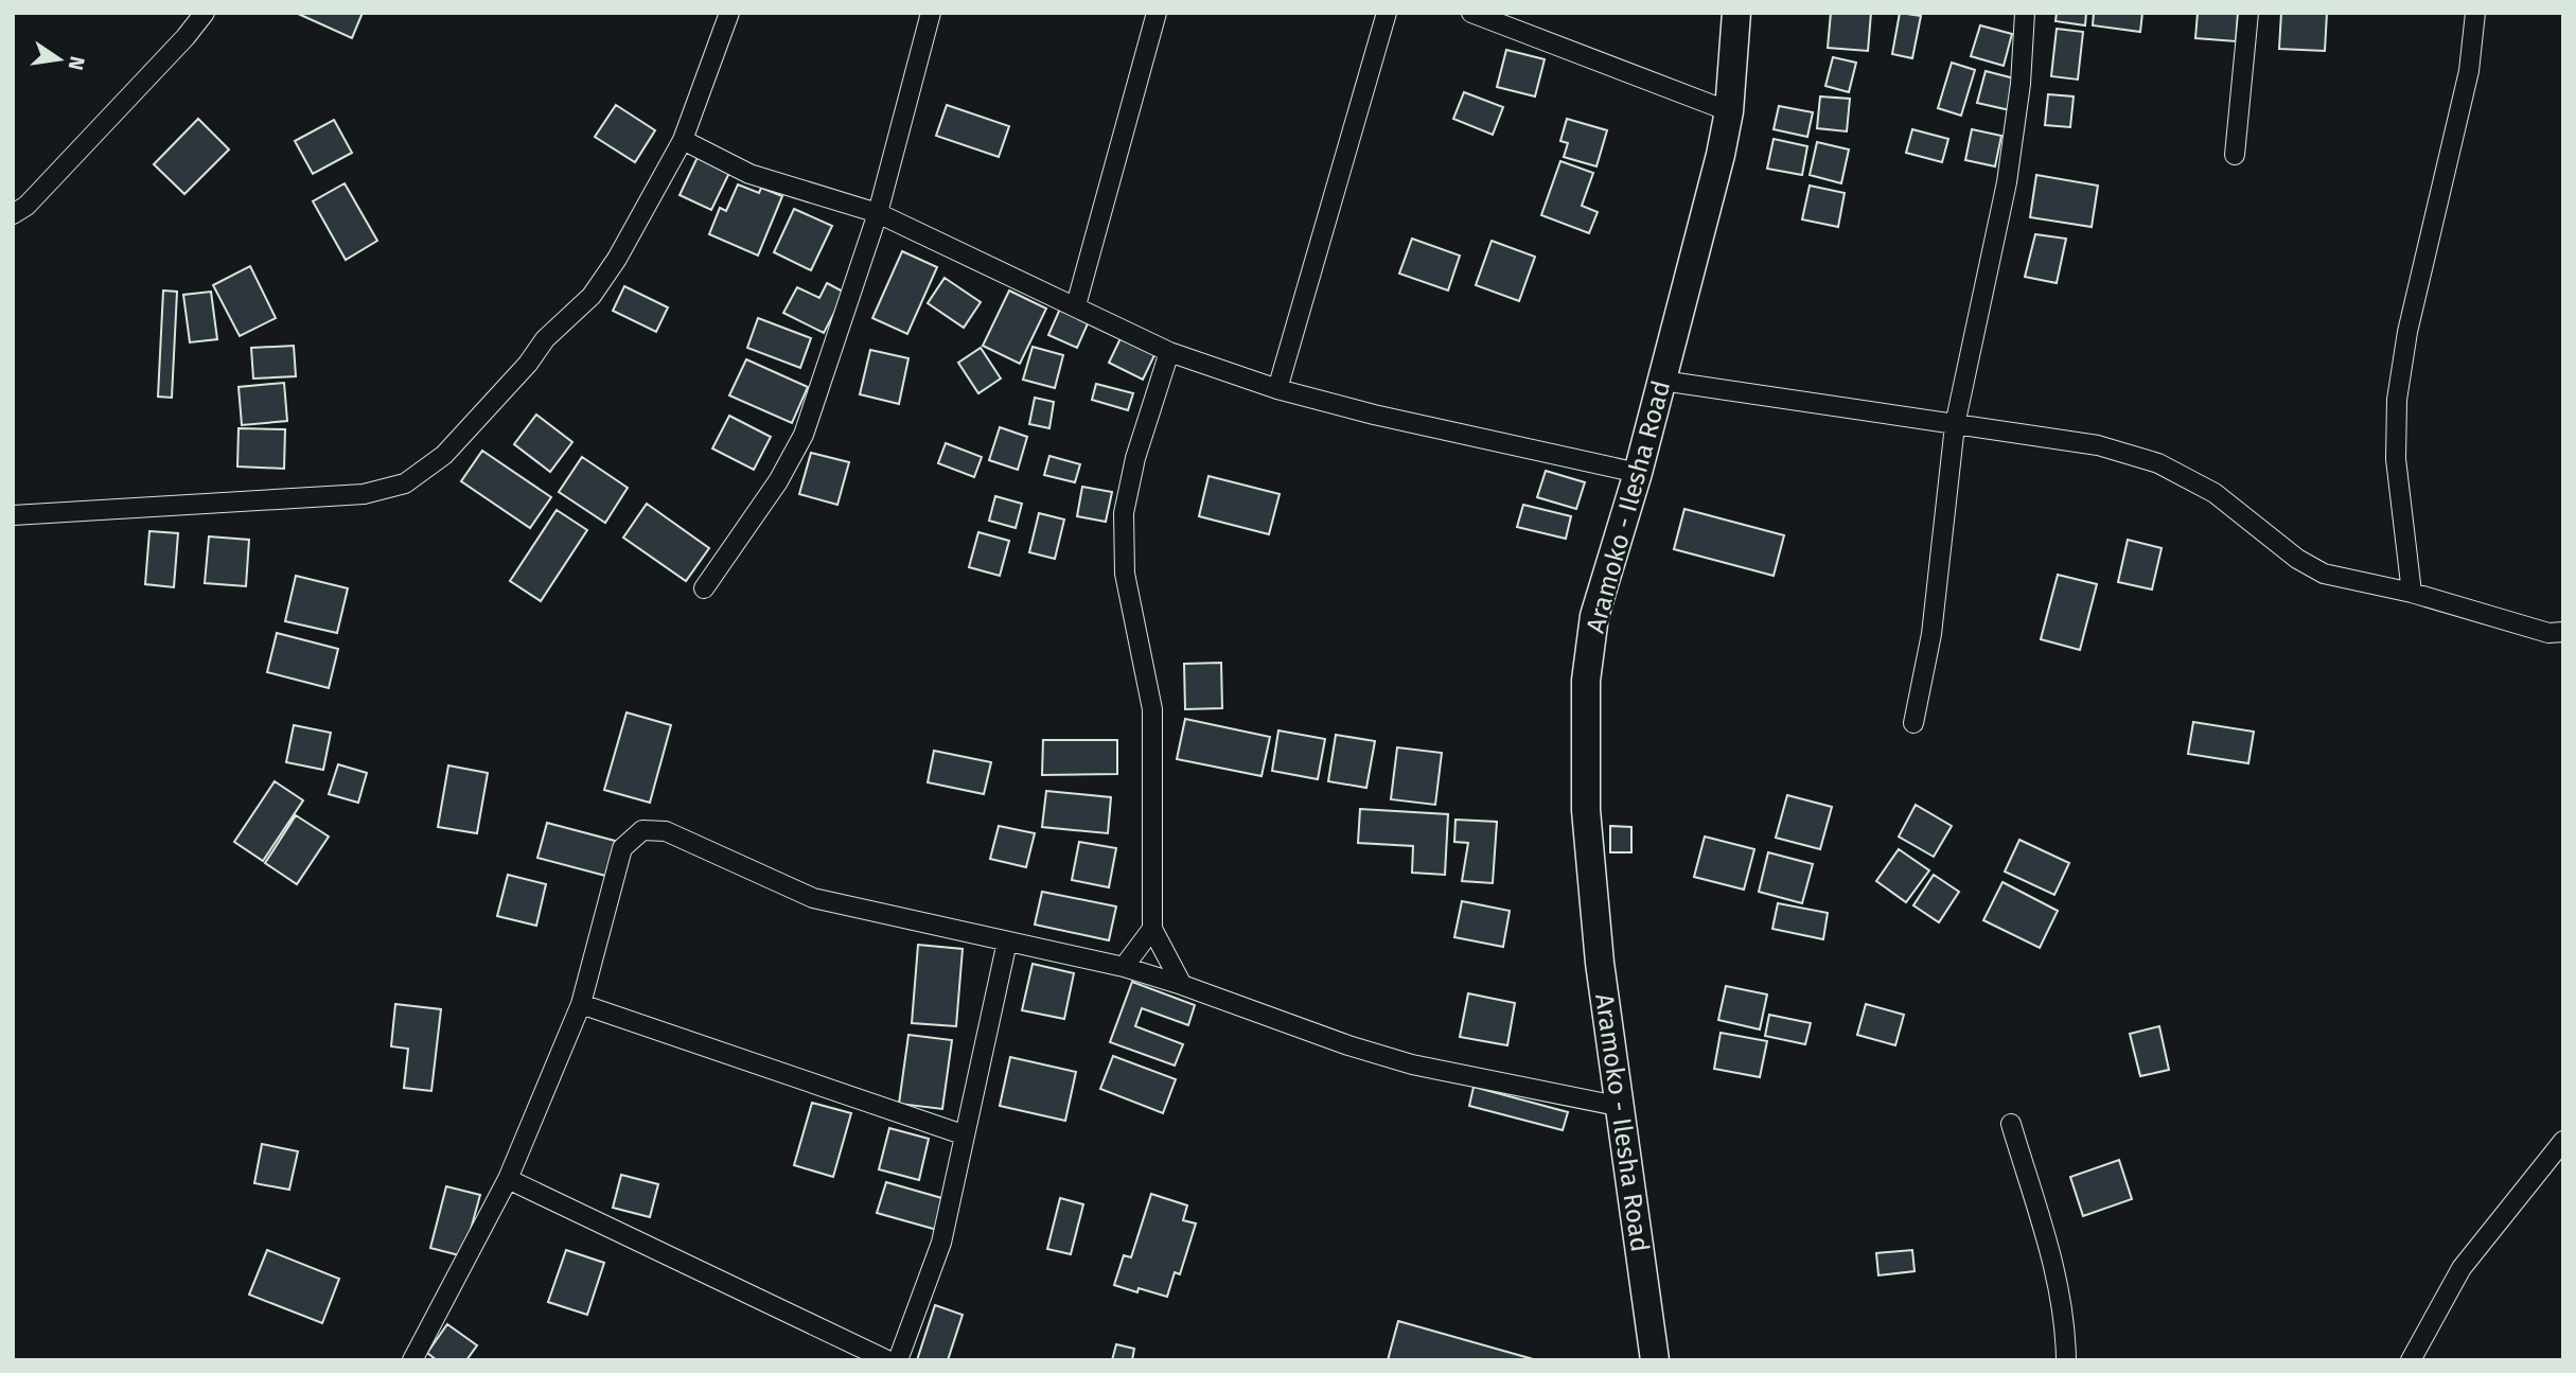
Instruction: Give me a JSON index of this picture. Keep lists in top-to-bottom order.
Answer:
{
  "streets": {
    "main road": ["Aramoko - Ilesha Road"]
  },
  "north": "right"
}
